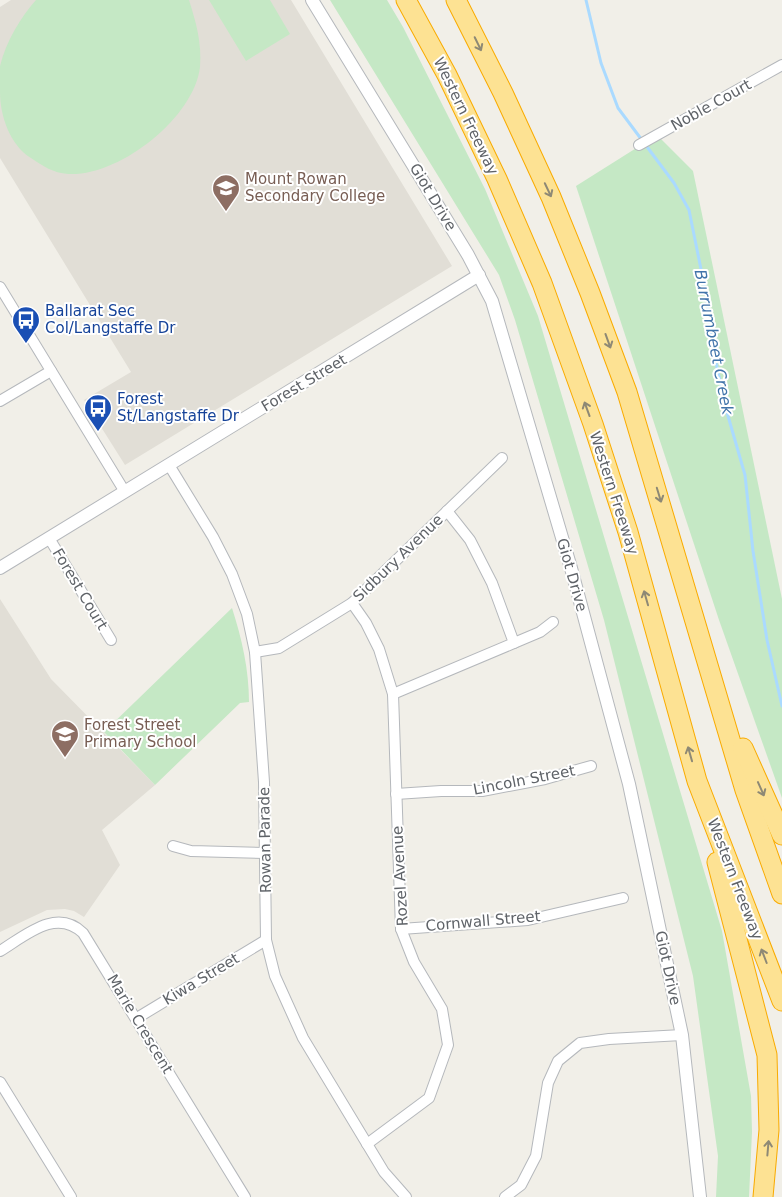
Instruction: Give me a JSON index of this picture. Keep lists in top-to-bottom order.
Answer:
{
  "streets": {
    "highway": ["Western Freeway"],
    "street": [
      "Noble Court",
      "Giot Drive",
      "Forest Street",
      "Sidbury Avenue",
      "Forest Court",
      "Lincoln Street",
      "Rowan Parade",
      "Rozel Avenue",
      "Cornwall Street",
      "Kiwa Street",
      "Marie Crescent"
    ]
  },
  "crossings": [
    ["Giot Drive", "Forest Street"],
    ["Forest Street", "Forest Court"],
    ["Forest Street", "Rowan Parade"],
    ["Sidbury Avenue", "Rowan Parade"],
    ["Sidbury Avenue", "Rozel Avenue"],
    ["Lincoln Street", "Rozel Avenue"],
    ["Rowan Parade", "Rozel Avenue"],
    ["Rowan Parade", "Kiwa Street"],
    ["Rozel Avenue", "Cornwall Street"],
    ["Kiwa Street", "Marie Crescent"]
  ],
  "water": ["Burrumbeet Creek"],
  "places": {
    "school or university": ["Mount Rowan Secondary College", "Forest Street Primary School"],
    "bus stop": ["Ballarat Sec Col/Langstaffe Dr", "Forest St/Langstaffe Dr"]
  }
}
